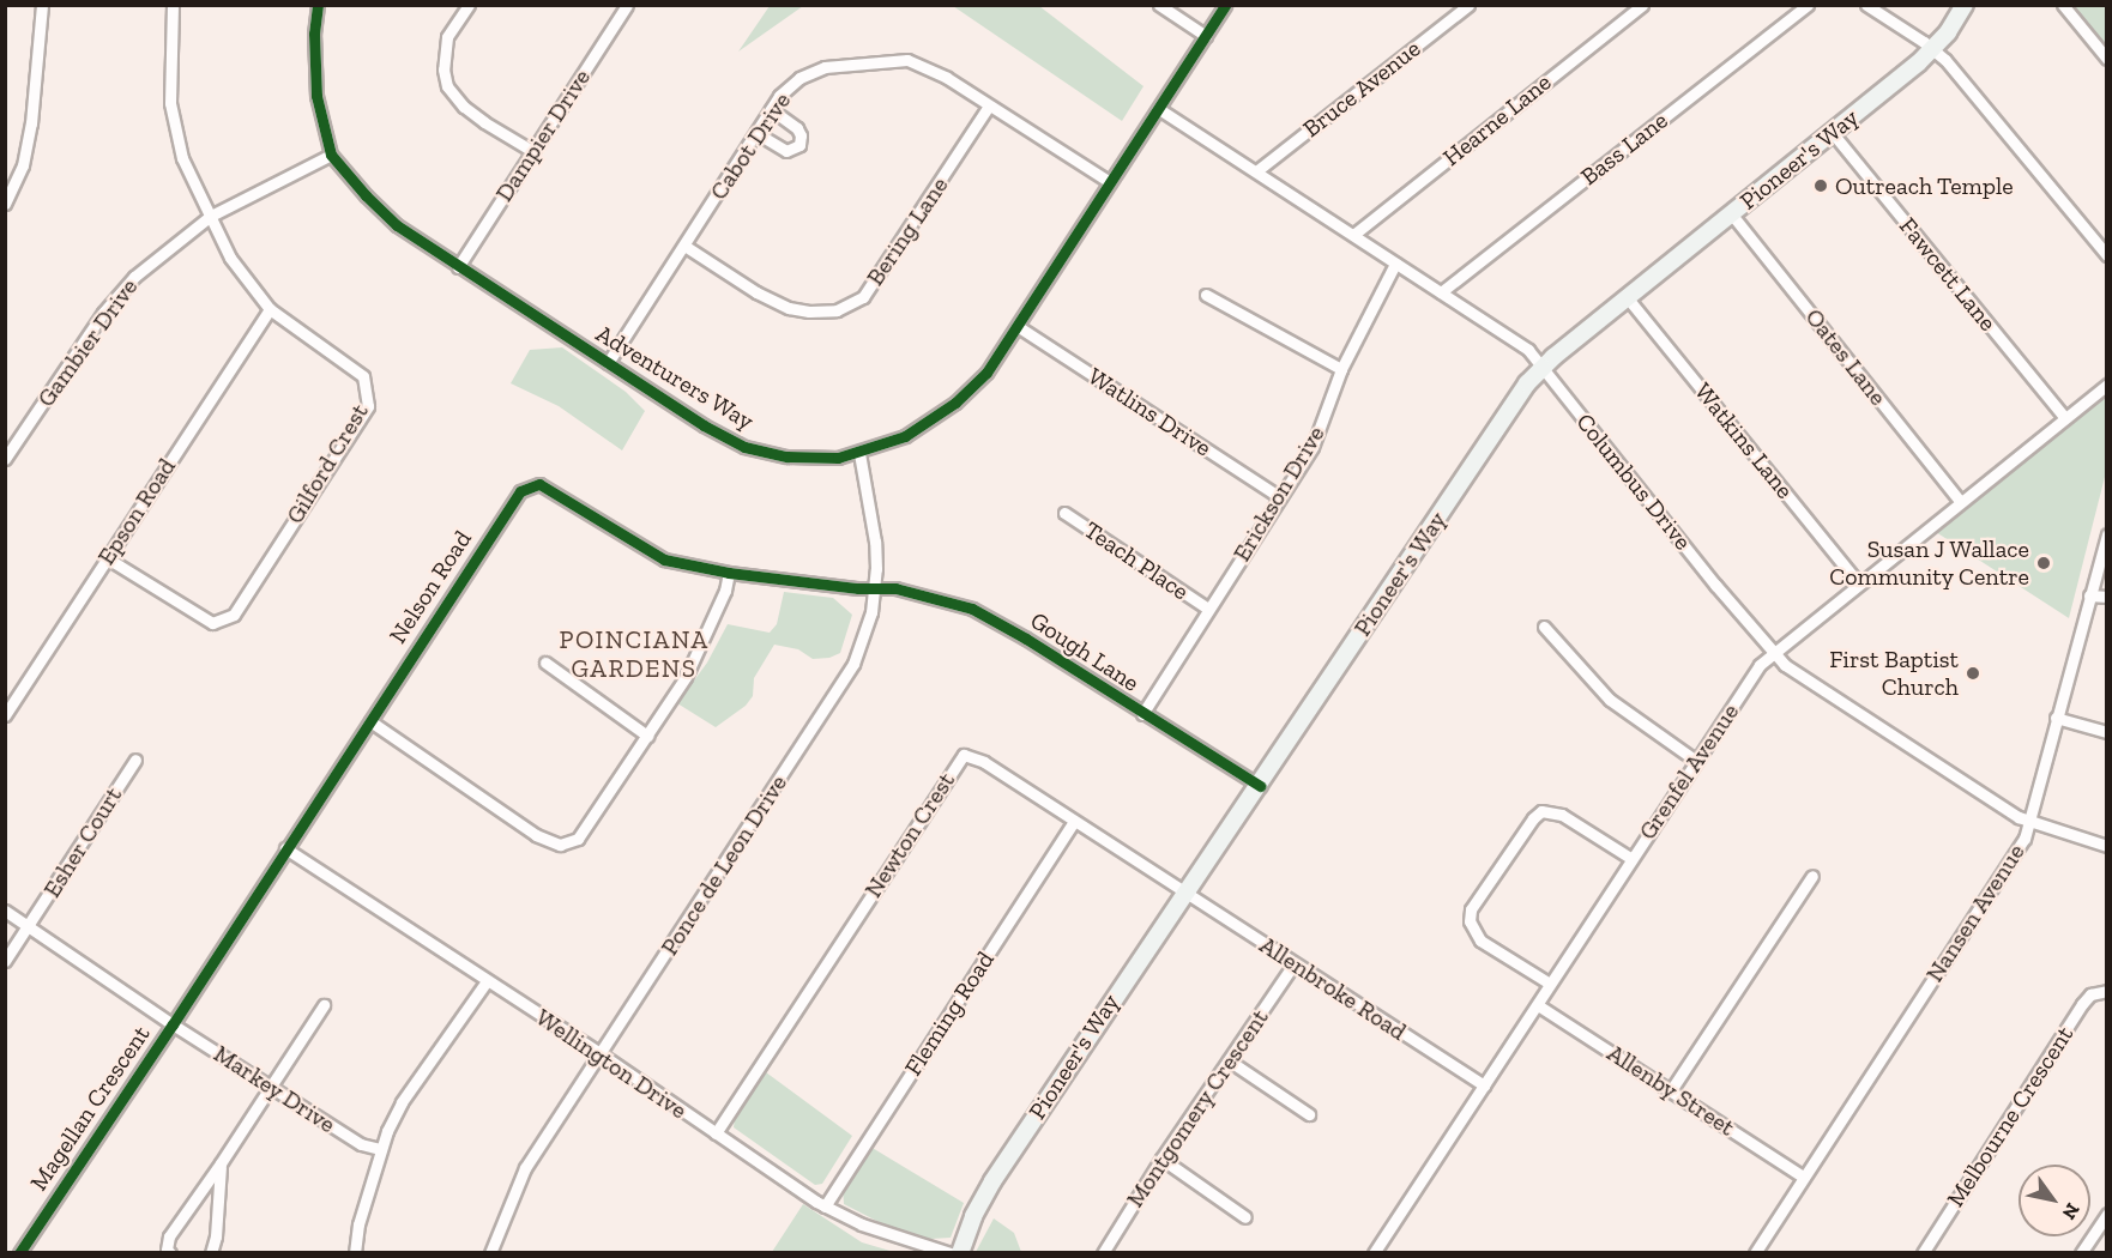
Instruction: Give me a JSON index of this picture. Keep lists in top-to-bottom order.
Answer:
{
  "streets": {
    "main road": ["Pioneer's Way"],
    "street": [
      "Bruce Avenue",
      "Hearne Lane",
      "Dampier Drive",
      "Cabot Drive",
      "Bass Lane",
      "Bering Lane",
      "Fawcett Lane",
      "Gambier Drive",
      "Oates Lane",
      "Adventurers Way",
      "Watlins Drive",
      "Watkins Lane",
      "Gilford Crest",
      "Columbus Drive",
      "Erickson Drive",
      "Epson Road",
      "Teach Place",
      "Nelson Road",
      "Gough Lane",
      "Grenfel Avenue",
      "Newton Crest",
      "Esher Court",
      "Ponce de Leon Drive",
      "Nansen Avenue",
      "Allenbroke Road",
      "Fleming Road",
      "Wellington Drive",
      "Markey Drive",
      "Allenby Street",
      "Magellan Crescent",
      "Montgomery Crescent",
      "Melbourne Crescent"
    ]
  },
  "crossings": [
    ["Bruce Avenue", "Columbus Drive"],
    ["Hearne Lane", "Columbus Drive"],
    ["Dampier Drive", "Adventurers Way"],
    ["Cabot Drive", "Bering Lane"],
    ["Cabot Drive", "Adventurers Way"],
    ["Bass Lane", "Columbus Drive"],
    ["Pioneer's Way", "Fawcett Lane"],
    ["Pioneer's Way", "Oates Lane"],
    ["Pioneer's Way", "Watkins Lane"],
    ["Pioneer's Way", "Columbus Drive"],
    ["Pioneer's Way", "Gough Lane"],
    ["Pioneer's Way", "Newton Crest"],
    ["Pioneer's Way", "Allenbroke Road"],
    ["Fawcett Lane", "Grenfel Avenue"],
    ["Gambier Drive", "Adventurers Way"],
    ["Gambier Drive", "Gilford Crest"],
    ["Oates Lane", "Grenfel Avenue"],
    ["Adventurers Way", "Watlins Drive"],
    ["Adventurers Way", "Columbus Drive"],
    ["Adventurers Way", "Ponce de Leon Drive"],
    ["Watlins Drive", "Erickson Drive"],
    ["Watkins Lane", "Grenfel Avenue"],
    ["Gilford Crest", "Epson Road"],
    ["Columbus Drive", "Erickson Drive"],
    ["Columbus Drive", "Grenfel Avenue"],
    ["Columbus Drive", "Nansen Avenue"],
    ["Erickson Drive", "Teach Place"],
    ["Erickson Drive", "Gough Lane"],
    ["Nelson Road", "Gough Lane"],
    ["Nelson Road", "Ponce de Leon Drive"],
    ["Nelson Road", "Wellington Drive"],
    ["Nelson Road", "Markey Drive"],
    ["Nelson Road", "Magellan Crescent"],
    ["Gough Lane", "Ponce de Leon Drive"],
    ["Grenfel Avenue", "Allenbroke Road"],
    ["Grenfel Avenue", "Allenby Street"],
    ["Newton Crest", "Allenbroke Road"],
    ["Newton Crest", "Fleming Road"],
    ["Newton Crest", "Wellington Drive"],
    ["Esher Court", "Markey Drive"],
    ["Ponce de Leon Drive", "Wellington Drive"],
    ["Nansen Avenue", "Allenby Street"],
    ["Allenbroke Road", "Montgomery Crescent"],
    ["Fleming Road", "Wellington Drive"],
    ["Markey Drive", "Magellan Crescent"]
  ],
  "districts": ["POINCIANA GARDENS"],
  "places": ["Outreach Temple", "Susan J Wallace Community Centre", "First Baptist Church"],
  "north": "bottom right"
}
